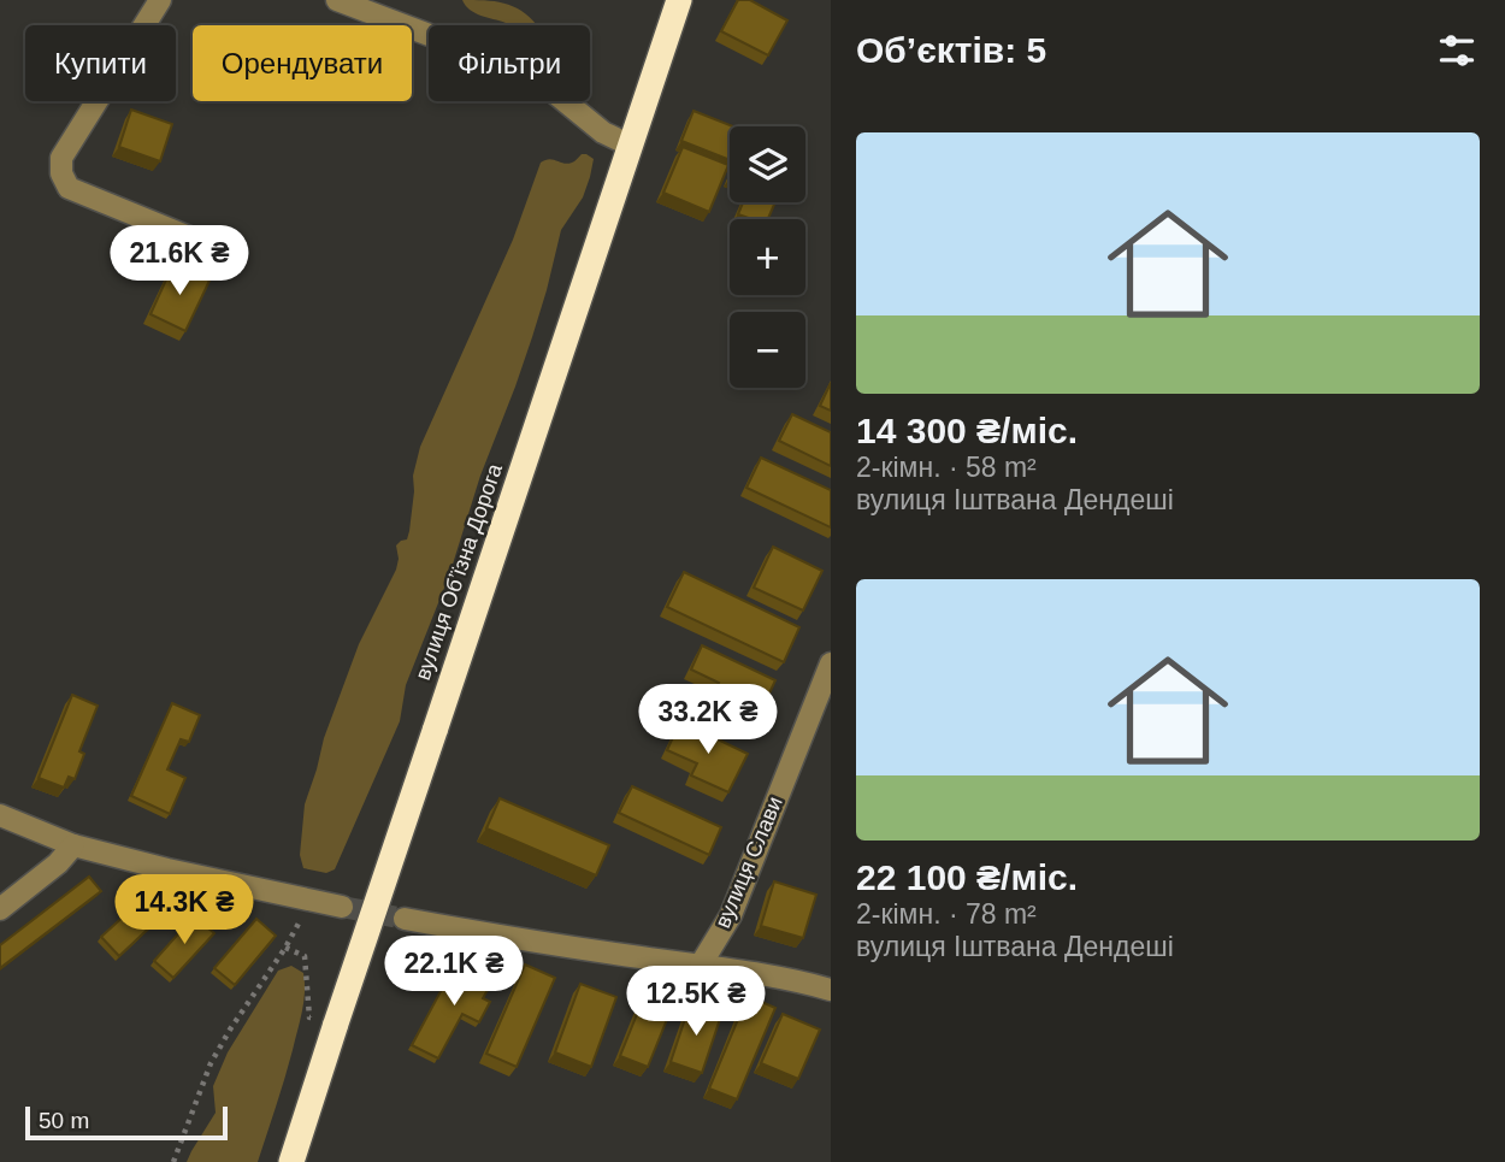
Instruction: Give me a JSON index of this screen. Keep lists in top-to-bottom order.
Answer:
{
  "streets": {
    "highway": ["вулиця Обʼїзна Дорога"],
    "street": ["вулиця Слави"]
  },
  "scale_bar": "50 m",
  "page": {
    "heading": "Об’єктів: 5",
    "chip": ["Купити", "Орендувати", "Фільтри"],
    "list": [
      {
        "name": "14 300 ₴/міс.",
        "note": "2-кімн. · 58 m² · вулиця Іштвана Дендеші"
      },
      {
        "name": "22 100 ₴/міс.",
        "note": "2-кімн. · 78 m² · вулиця Іштвана Дендеші"
      }
    ],
    "map_buttons": ["+", "−"],
    "price": [
      "21.6K ₴",
      "33.2K ₴",
      "14.3K ₴",
      "22.1K ₴",
      "12.5K ₴"
    ],
    "scale": "50 m"
  }
}
